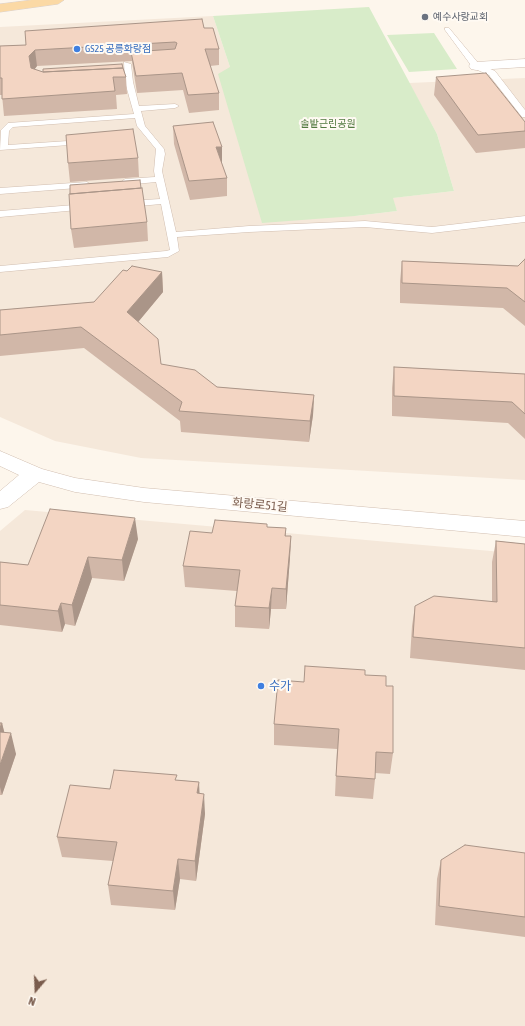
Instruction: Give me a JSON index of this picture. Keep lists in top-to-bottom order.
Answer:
{
  "streets": {
    "street": ["화랑로51길"]
  },
  "parks": ["솔밭근린공원"],
  "places": ["예수사랑교회", "GS25 공릉화랑점", "수가"],
  "north": "bottom"
}
